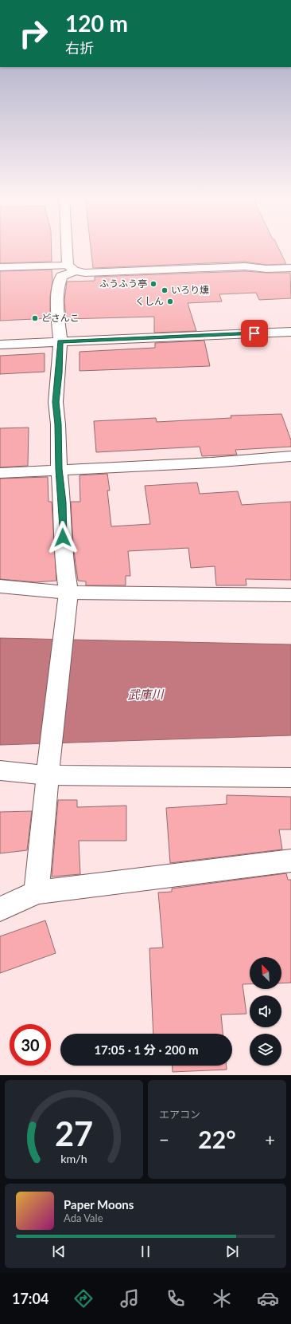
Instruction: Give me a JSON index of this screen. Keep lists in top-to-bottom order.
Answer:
{
  "water": ["武庫川"],
  "places": [
    "ふうふう亭",
    "いろり燻",
    "くしん",
    "どさんこ"
  ],
  "north": "top left",
  "page": {
    "turn": ["120 m", "右折"],
    "limit": "30",
    "trip": "17:05 · 1 分 · 200 m",
    "tile": "エアコン",
    "heat": ["−", "22°", "+"],
    "song": ["Paper Moons", "Ada Vale"],
    "tabs": "17:04",
    "gauge": ["27", "km/h"]
  }
}
